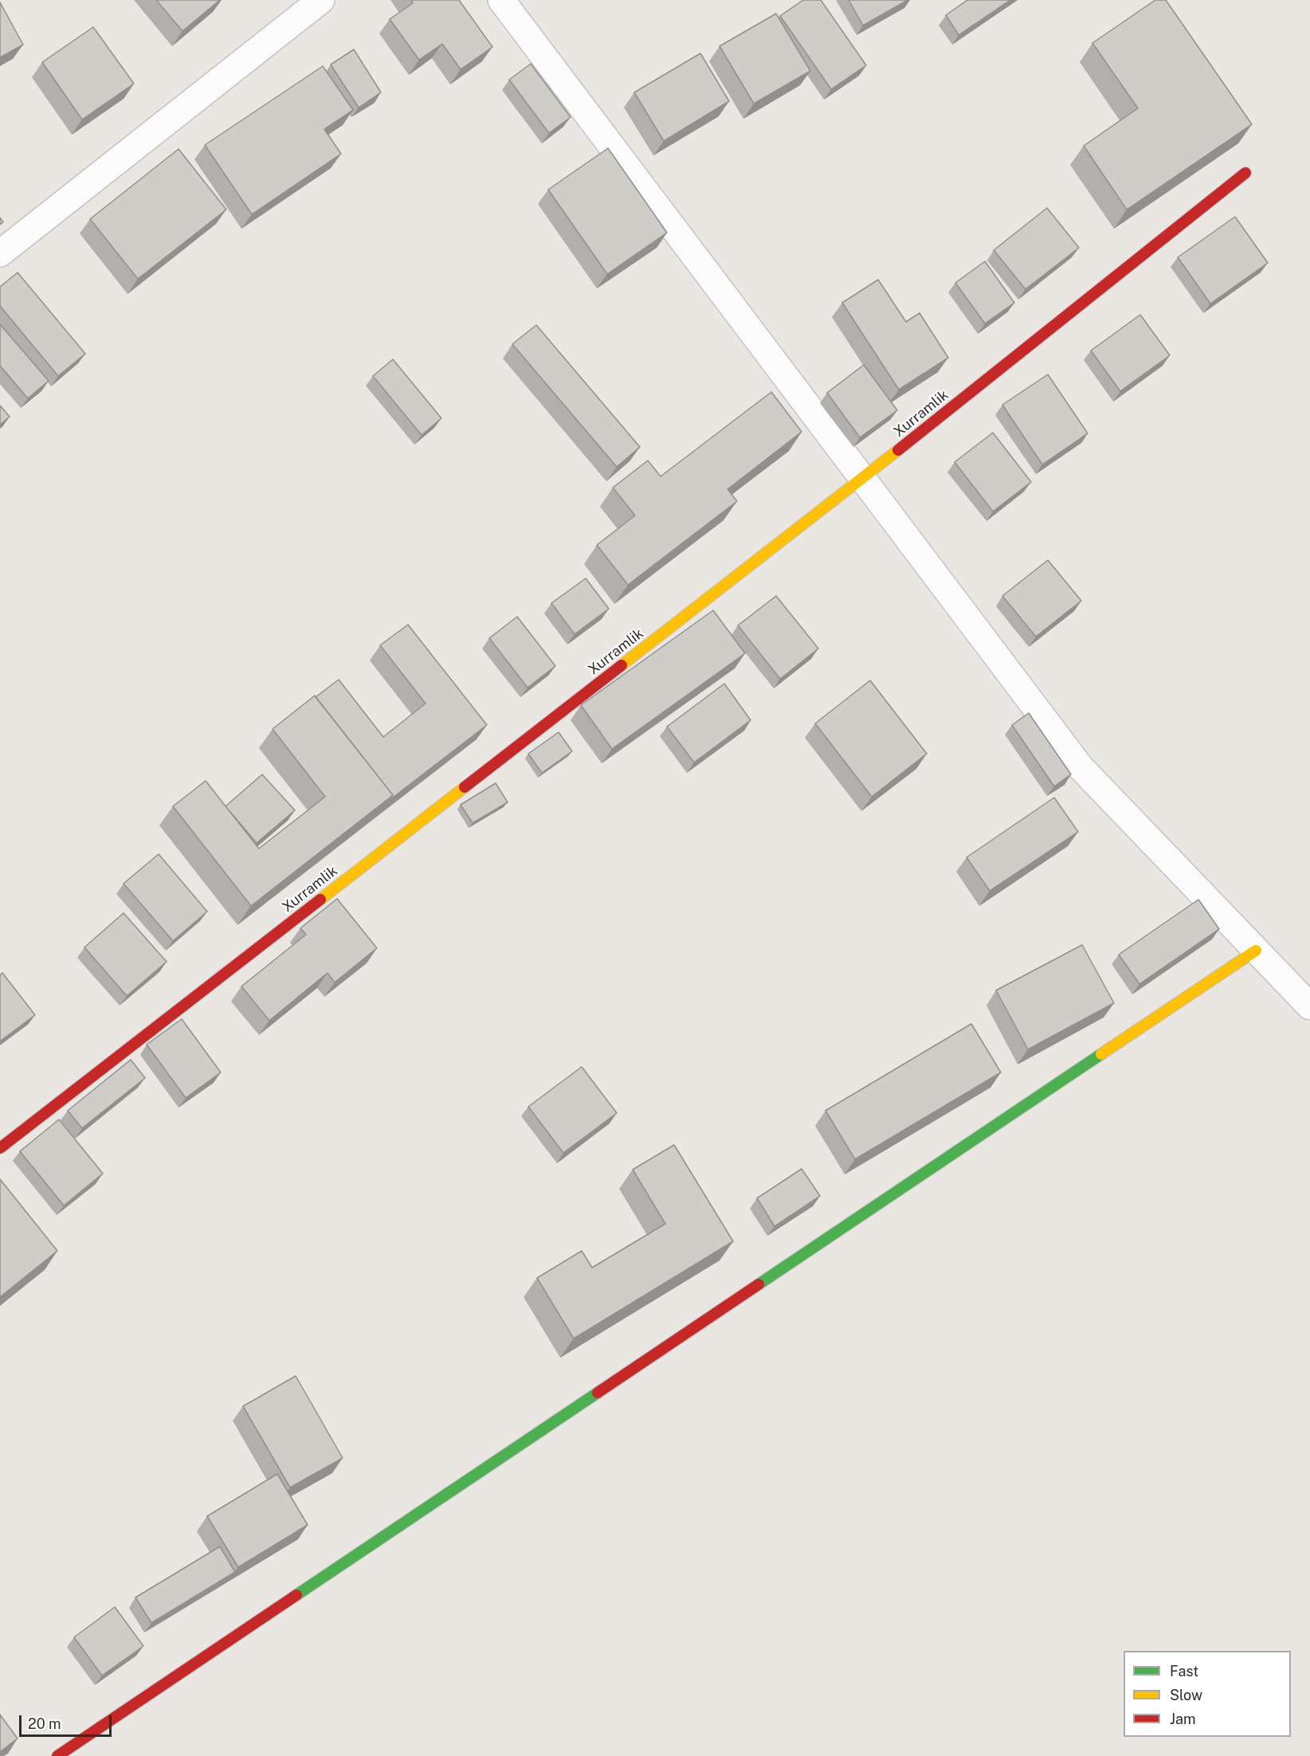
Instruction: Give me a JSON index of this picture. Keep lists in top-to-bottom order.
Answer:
{
  "streets": {
    "street": ["Xurramlik"]
  },
  "legend": ["Fast", "Slow", "Jam"],
  "scale_bar": "20 m"
}
